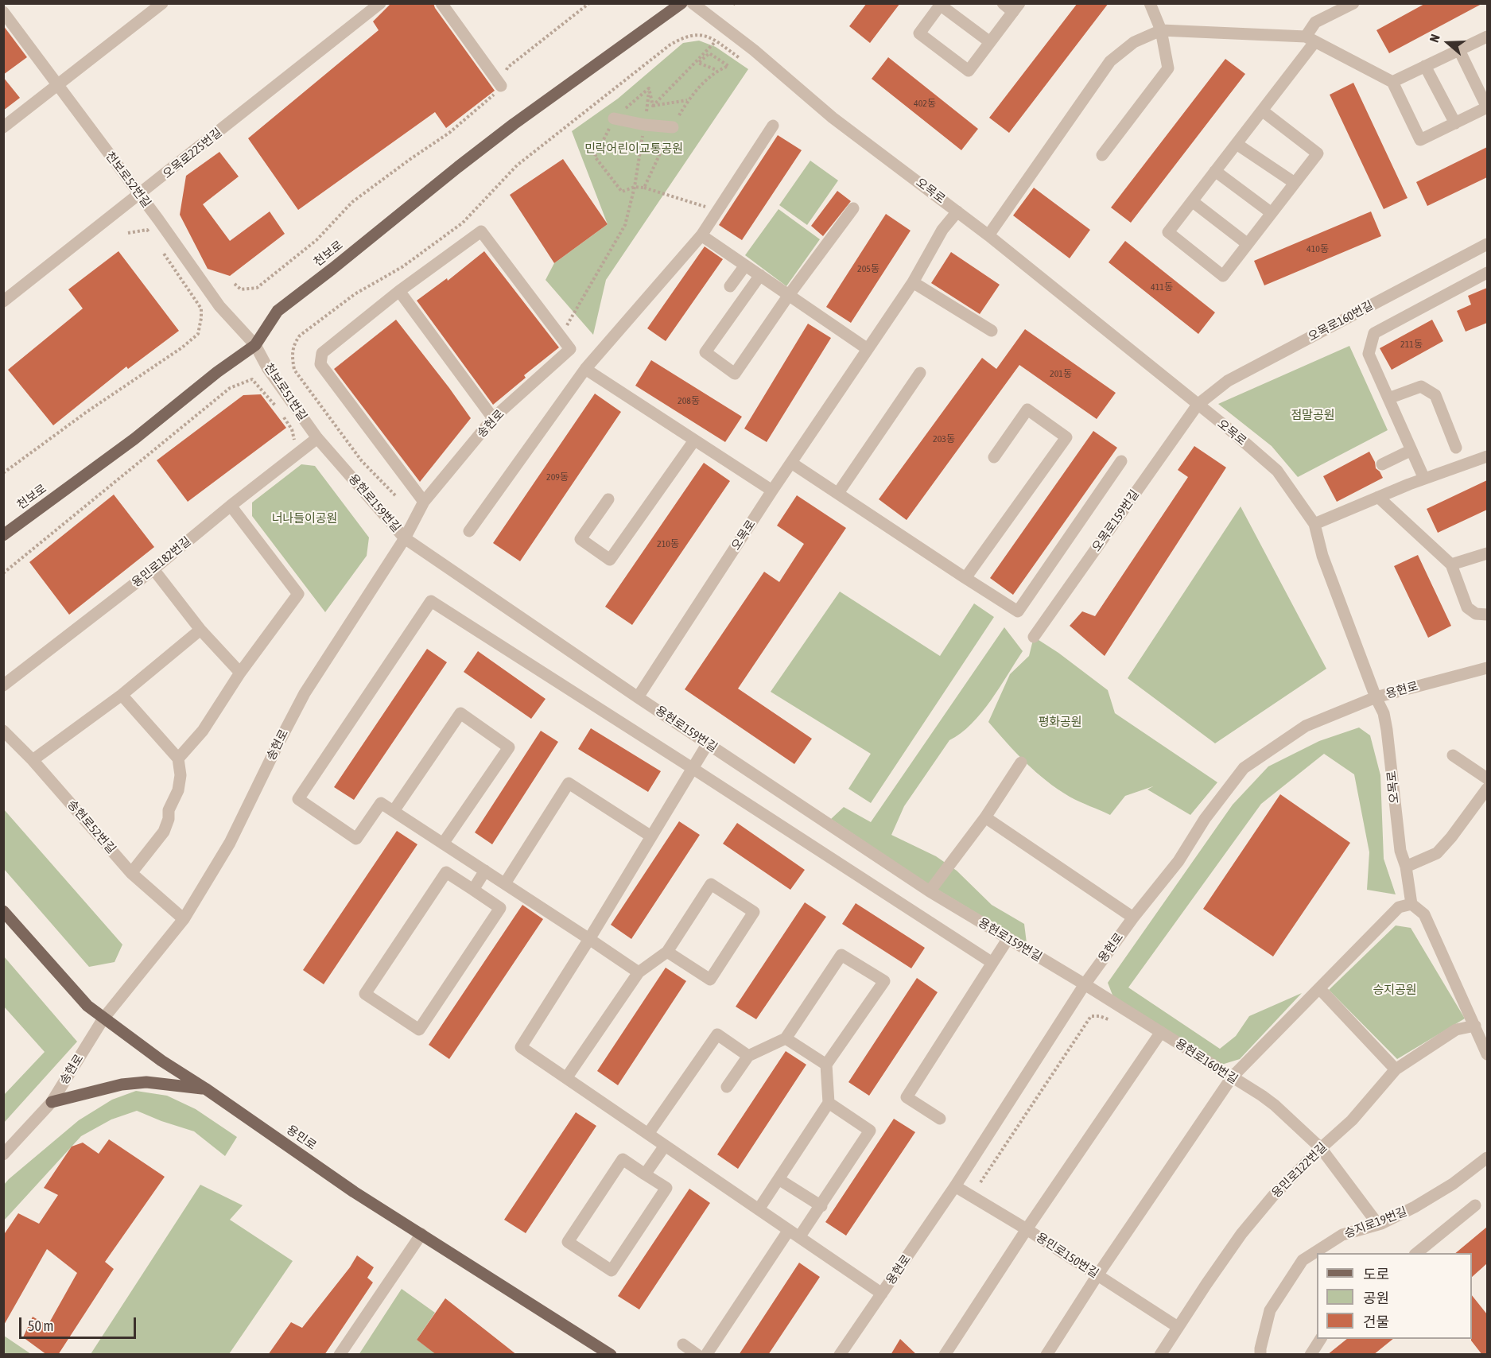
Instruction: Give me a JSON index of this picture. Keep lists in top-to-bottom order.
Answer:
{
  "streets": {
    "main road": ["천보로", "용민로"],
    "street": [
      "오목로225번길",
      "천보로52번길",
      "오목로",
      "오목로160번길",
      "천보로51번길",
      "송현로",
      "용현로159번길",
      "오목로159번길",
      "용민로182번길",
      "용현로",
      "송현로52번길",
      "용현로160번길",
      "용민로122번길",
      "승지로19번길",
      "용민로150번길"
    ]
  },
  "crossings": [
    ["오목로225번길", "천보로52번길"],
    ["천보로52번길", "천보로"],
    ["천보로52번길", "천보로51번길"],
    ["오목로", "오목로160번길"],
    ["오목로", "용현로159번길"],
    ["오목로", "오목로159번길"],
    ["오목로", "용현로"],
    ["천보로", "천보로51번길"],
    ["오목로160번길", "오목로159번길"],
    ["천보로51번길", "용현로159번길"],
    ["천보로51번길", "용민로182번길"],
    ["송현로", "용현로159번길"],
    ["송현로", "송현로52번길"],
    ["송현로", "용민로"],
    ["용현로159번길", "용민로182번길"],
    ["용현로159번길", "용현로"],
    ["용현로159번길", "용현로160번길"],
    ["용현로", "용현로160번길"],
    ["용현로", "용민로150번길"],
    ["용현로160번길", "용민로122번길"],
    ["용현로160번길", "승지로19번길"],
    ["용민로122번길", "용민로150번길"]
  ],
  "parks": [
    "민락어린이교통공원",
    "점말공원",
    "너나들이공원",
    "평화공원",
    "승지공원"
  ],
  "house_numbers": [
    "402동",
    "410동",
    "205동",
    "411동",
    "211동",
    "201동",
    "208동",
    "203동",
    "209동",
    "210동"
  ],
  "legend": ["도로", "공원", "건물"],
  "scale_bar": "50 m",
  "north": "left"
}
